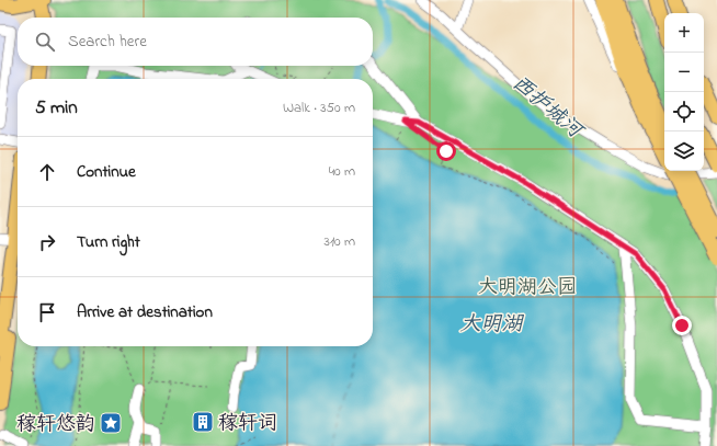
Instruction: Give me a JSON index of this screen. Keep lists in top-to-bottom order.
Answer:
{
  "water": ["西护城河", "大明湖"],
  "parks": ["大明湖公园"],
  "places": {
    "building": ["稼轩词"],
    "place": ["稼轩悠韵"]
  },
  "page": {
    "map_buttons": ["+", "−"],
    "search": "Search here",
    "heading": ["5 min", "Walk · 350 m"],
    "list": [
      ["Continue", "40 m"],
      ["Turn right", "310 m"],
      "Arrive at destination"
    ]
  }
}
